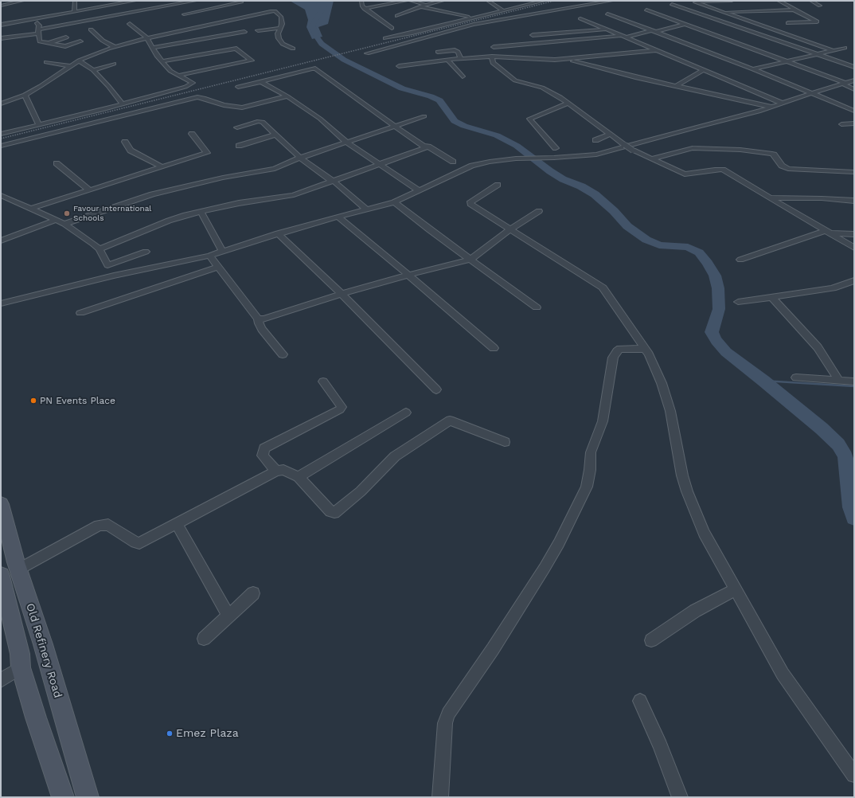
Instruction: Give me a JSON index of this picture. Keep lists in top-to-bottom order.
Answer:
{
  "streets": {
    "main road": ["Old Refinery Road"]
  },
  "places": ["Favour International Schools", "PN Events Place", "Emez Plaza"]
}
